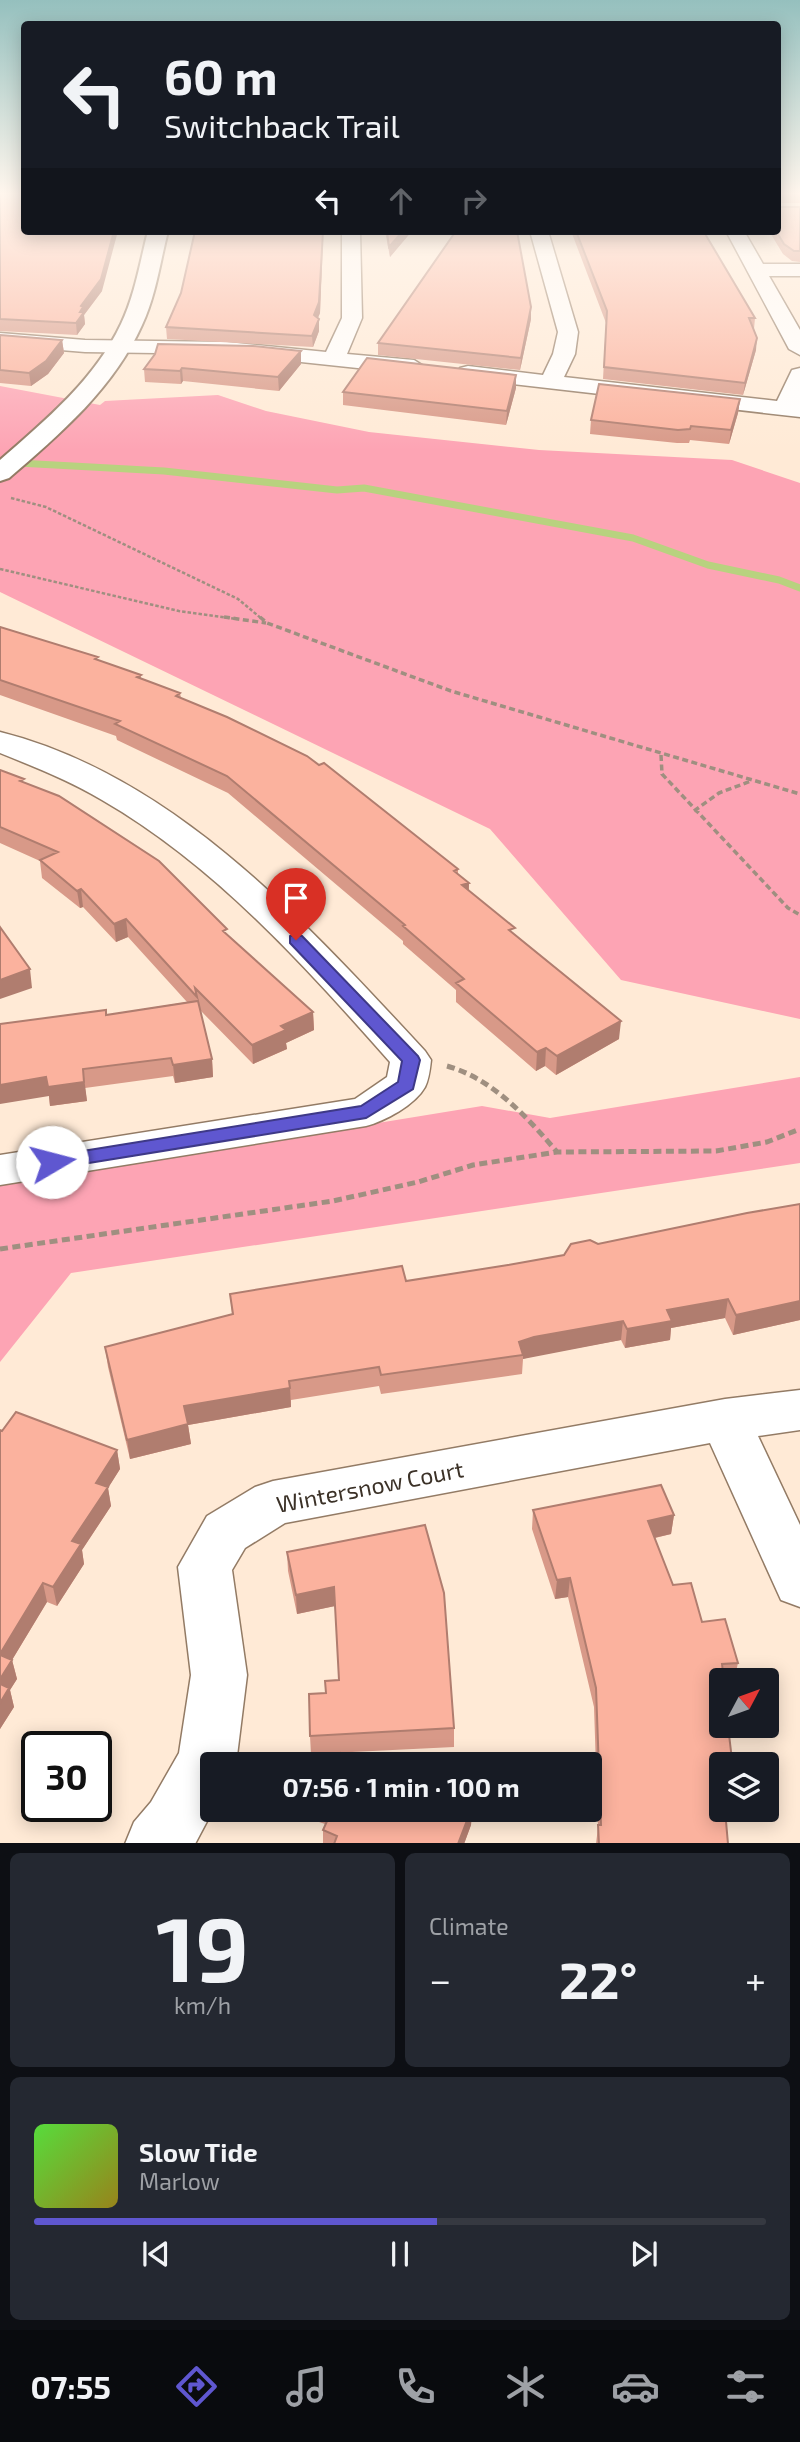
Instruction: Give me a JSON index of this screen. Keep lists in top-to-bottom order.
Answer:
{
  "streets": {
    "street": ["Wintersnow Court"]
  },
  "north": "top right",
  "page": {
    "turn": ["60 m", "Switchback Trail"],
    "limit": "30",
    "trip": "07:56 · 1 min · 100 m",
    "tile": [
      ["19", "km/h"],
      "Climate"
    ],
    "heat": ["−", "22°", "+"],
    "song": ["Slow Tide", "Marlow"],
    "tabs": "07:55"
  }
}
